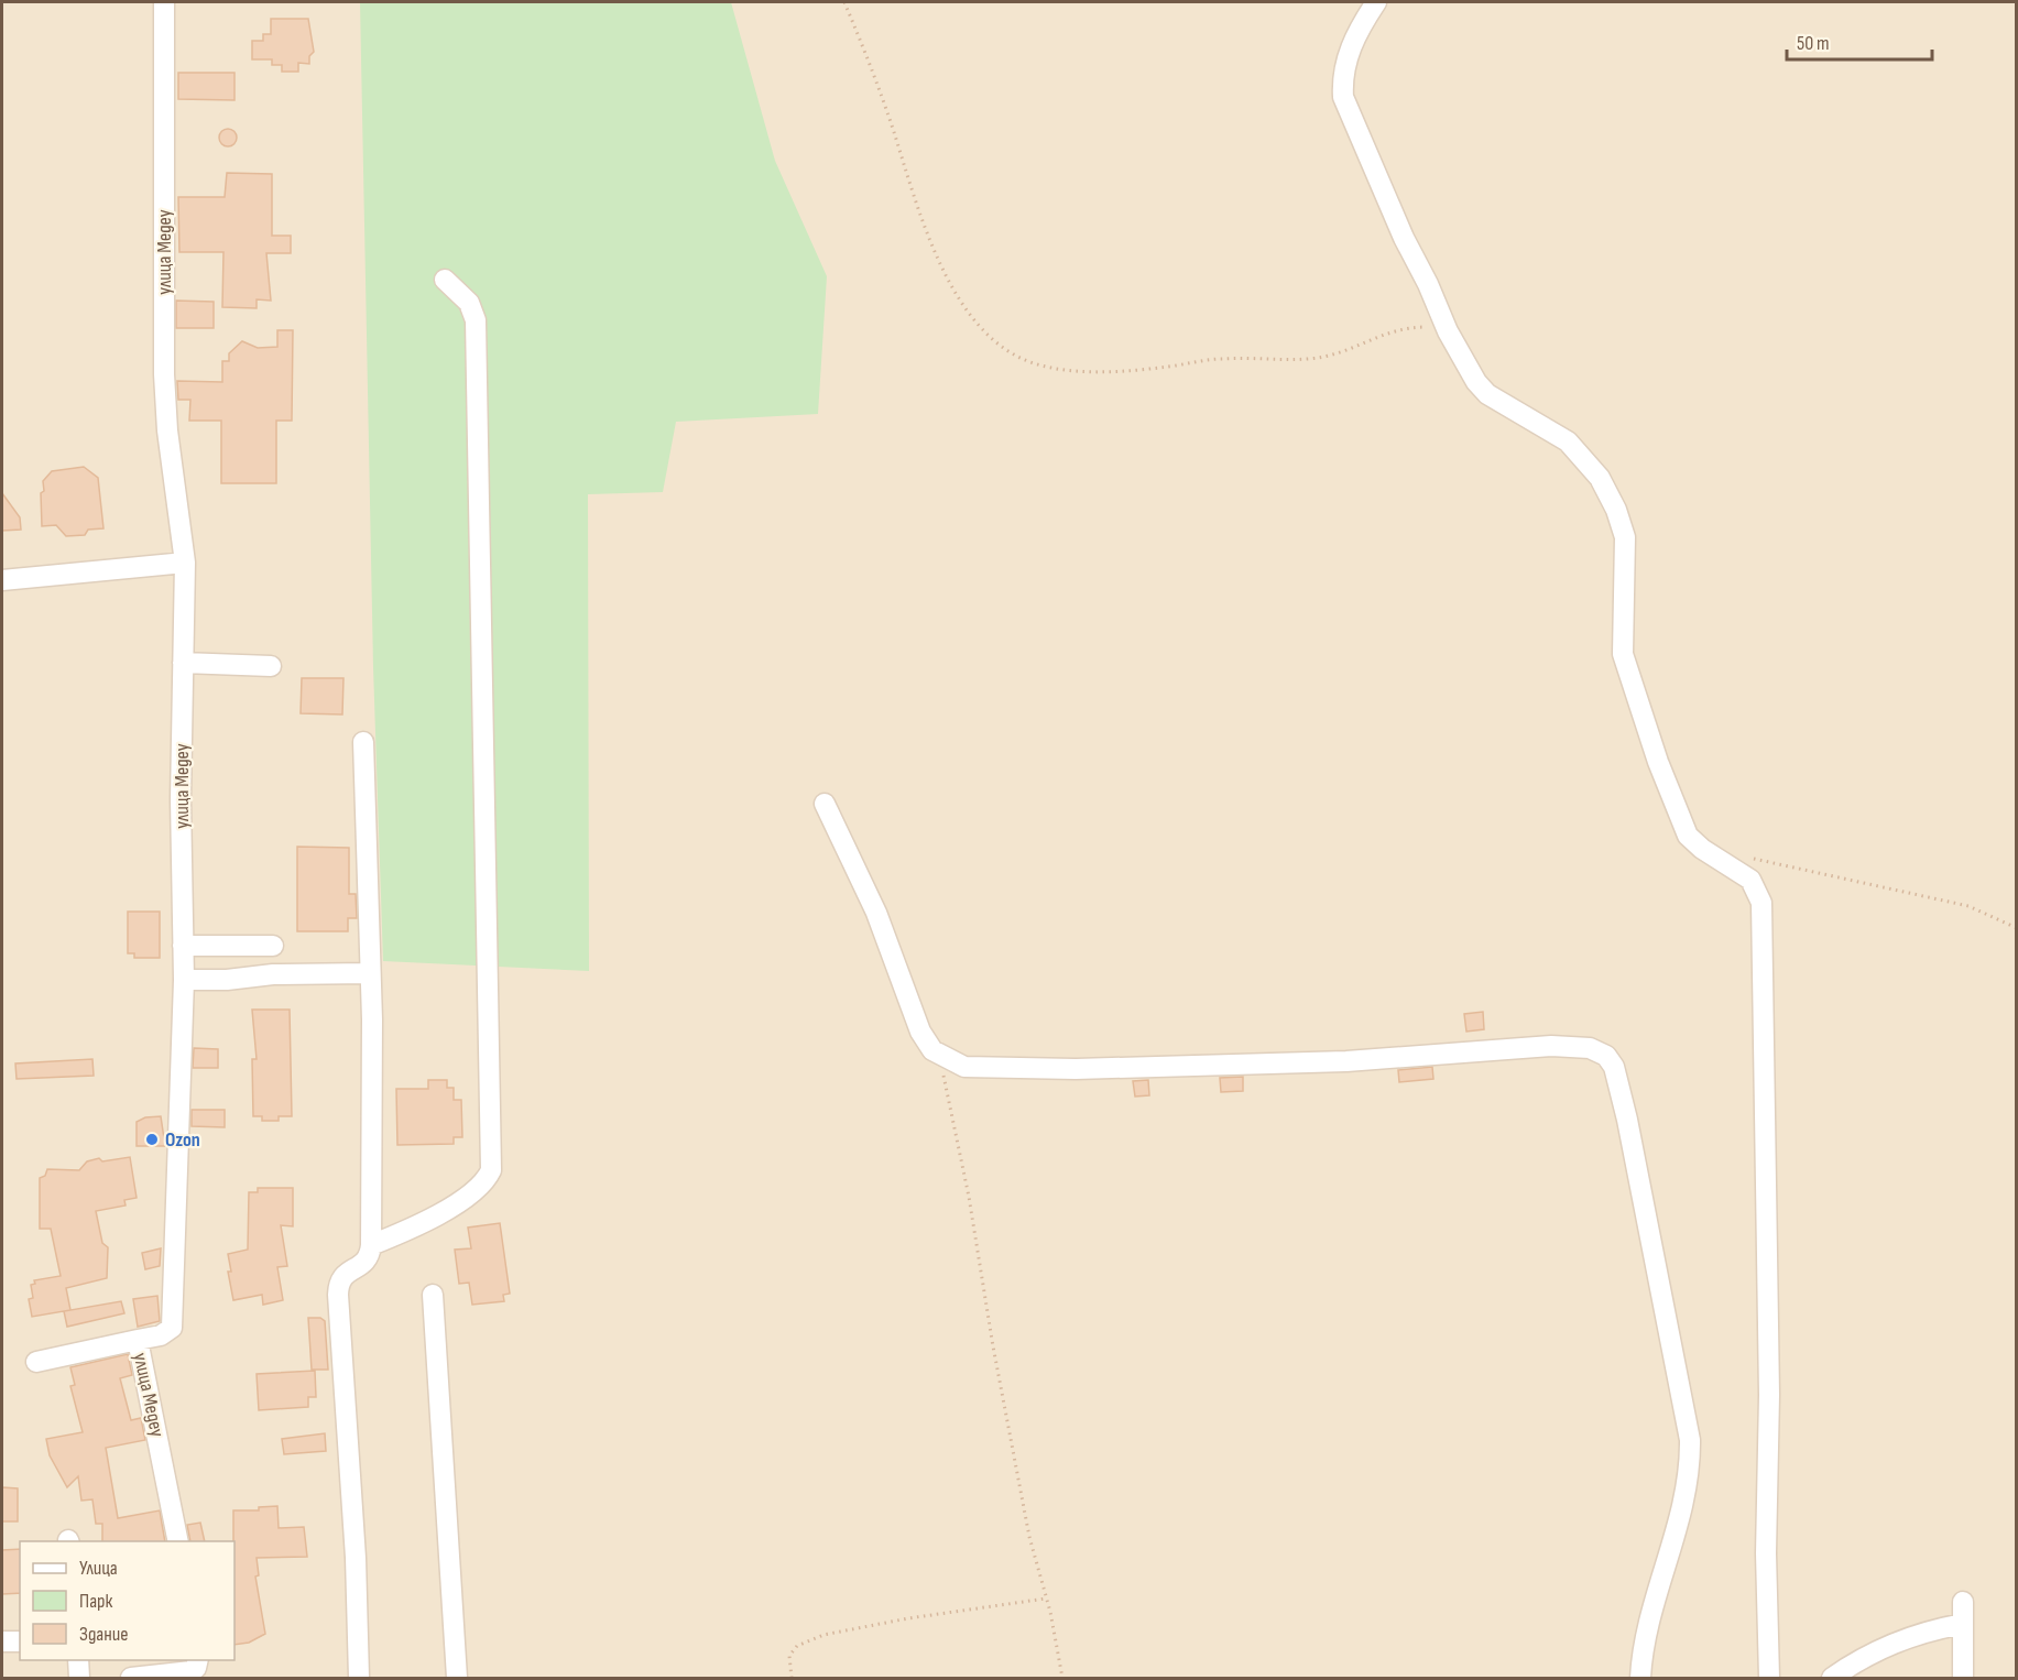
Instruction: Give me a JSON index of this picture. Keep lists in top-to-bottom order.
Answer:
{
  "streets": {
    "street": ["улица Медеу"]
  },
  "places": ["Ozon"],
  "legend": ["Улица", "Парк", "Здание"],
  "scale_bar": "50 m"
}
